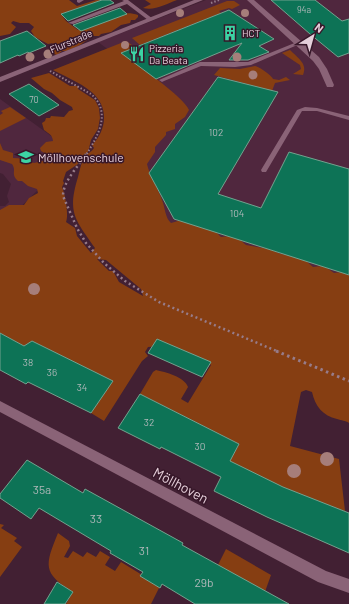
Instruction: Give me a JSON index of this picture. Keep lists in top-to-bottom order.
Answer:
{
  "streets": {
    "street": ["Flurstraße", "Möllhoven"]
  },
  "places": {
    "building": ["HCT"],
    "restaurant": ["Pizzeria Da Beata"],
    "school or university": ["Möllhovenschule"]
  },
  "house_numbers": [
    "94a",
    "70",
    "102",
    "104",
    "38",
    "36",
    "34",
    "32",
    "30",
    "35a",
    "33",
    "31",
    "29b"
  ],
  "north": "top right"
}
